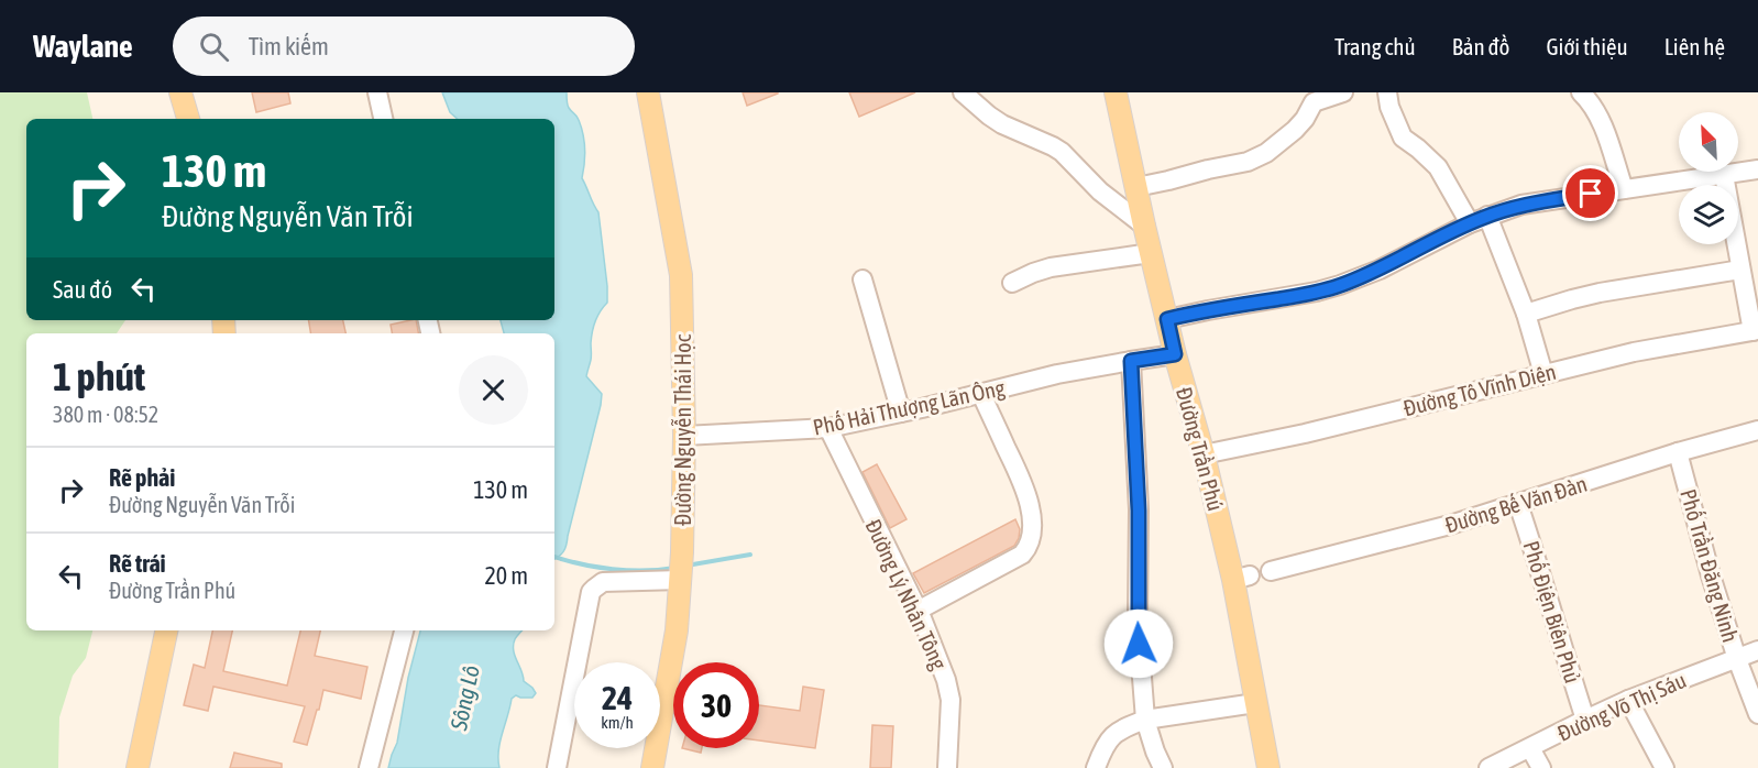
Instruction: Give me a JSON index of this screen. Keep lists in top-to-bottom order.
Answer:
{
  "streets": {
    "main road": ["Đường Nguyễn Thái Học", "Đường Trần Phú"],
    "street": [
      "Đường Tô Vĩnh Diện",
      "Phố Hải Thượng Lãn Ông",
      "Đường Bế Văn Đàn",
      "Phố Trần Đăng Ninh",
      "Đường Lý Nhân Tông",
      "Phố Điện Biên Phủ",
      "Đường Võ Thị Sáu"
    ]
  },
  "crossings": [
    ["Đường Tô Vĩnh Diện", "Đường Trần Phú"],
    ["Phố Hải Thượng Lãn Ông", "Đường Nguyễn Thái Học"],
    ["Phố Hải Thượng Lãn Ông", "Đường Trần Phú"],
    ["Phố Hải Thượng Lãn Ông", "Đường Lý Nhân Tông"],
    ["Đường Bế Văn Đàn", "Phố Trần Đăng Ninh"],
    ["Đường Bế Văn Đàn", "Phố Điện Biên Phủ"],
    ["Phố Trần Đăng Ninh", "Đường Võ Thị Sáu"],
    ["Phố Điện Biên Phủ", "Đường Võ Thị Sáu"]
  ],
  "water": ["Sông Lô"],
  "north": "top left",
  "page": {
    "header": "Waylane",
    "search": "Tìm kiếm",
    "nav": [
      "Trang chủ",
      "Bản đồ",
      "Giới thiệu",
      "Liên hệ"
    ],
    "turn": ["130 m", "Đường Nguyễn Văn Trỗi"],
    "then": "Sau đó",
    "heading": ["1 phút", "380 m · 08:52"],
    "list": [
      {
        "name": "Rẽ phải",
        "note": "Đường Nguyễn Văn Trỗi",
        "value": "130 m"
      },
      {
        "name": "Rẽ trái",
        "note": "Đường Trần Phú",
        "value": "20 m"
      }
    ],
    "speed": "24 km/h",
    "limit": "30"
  }
}
